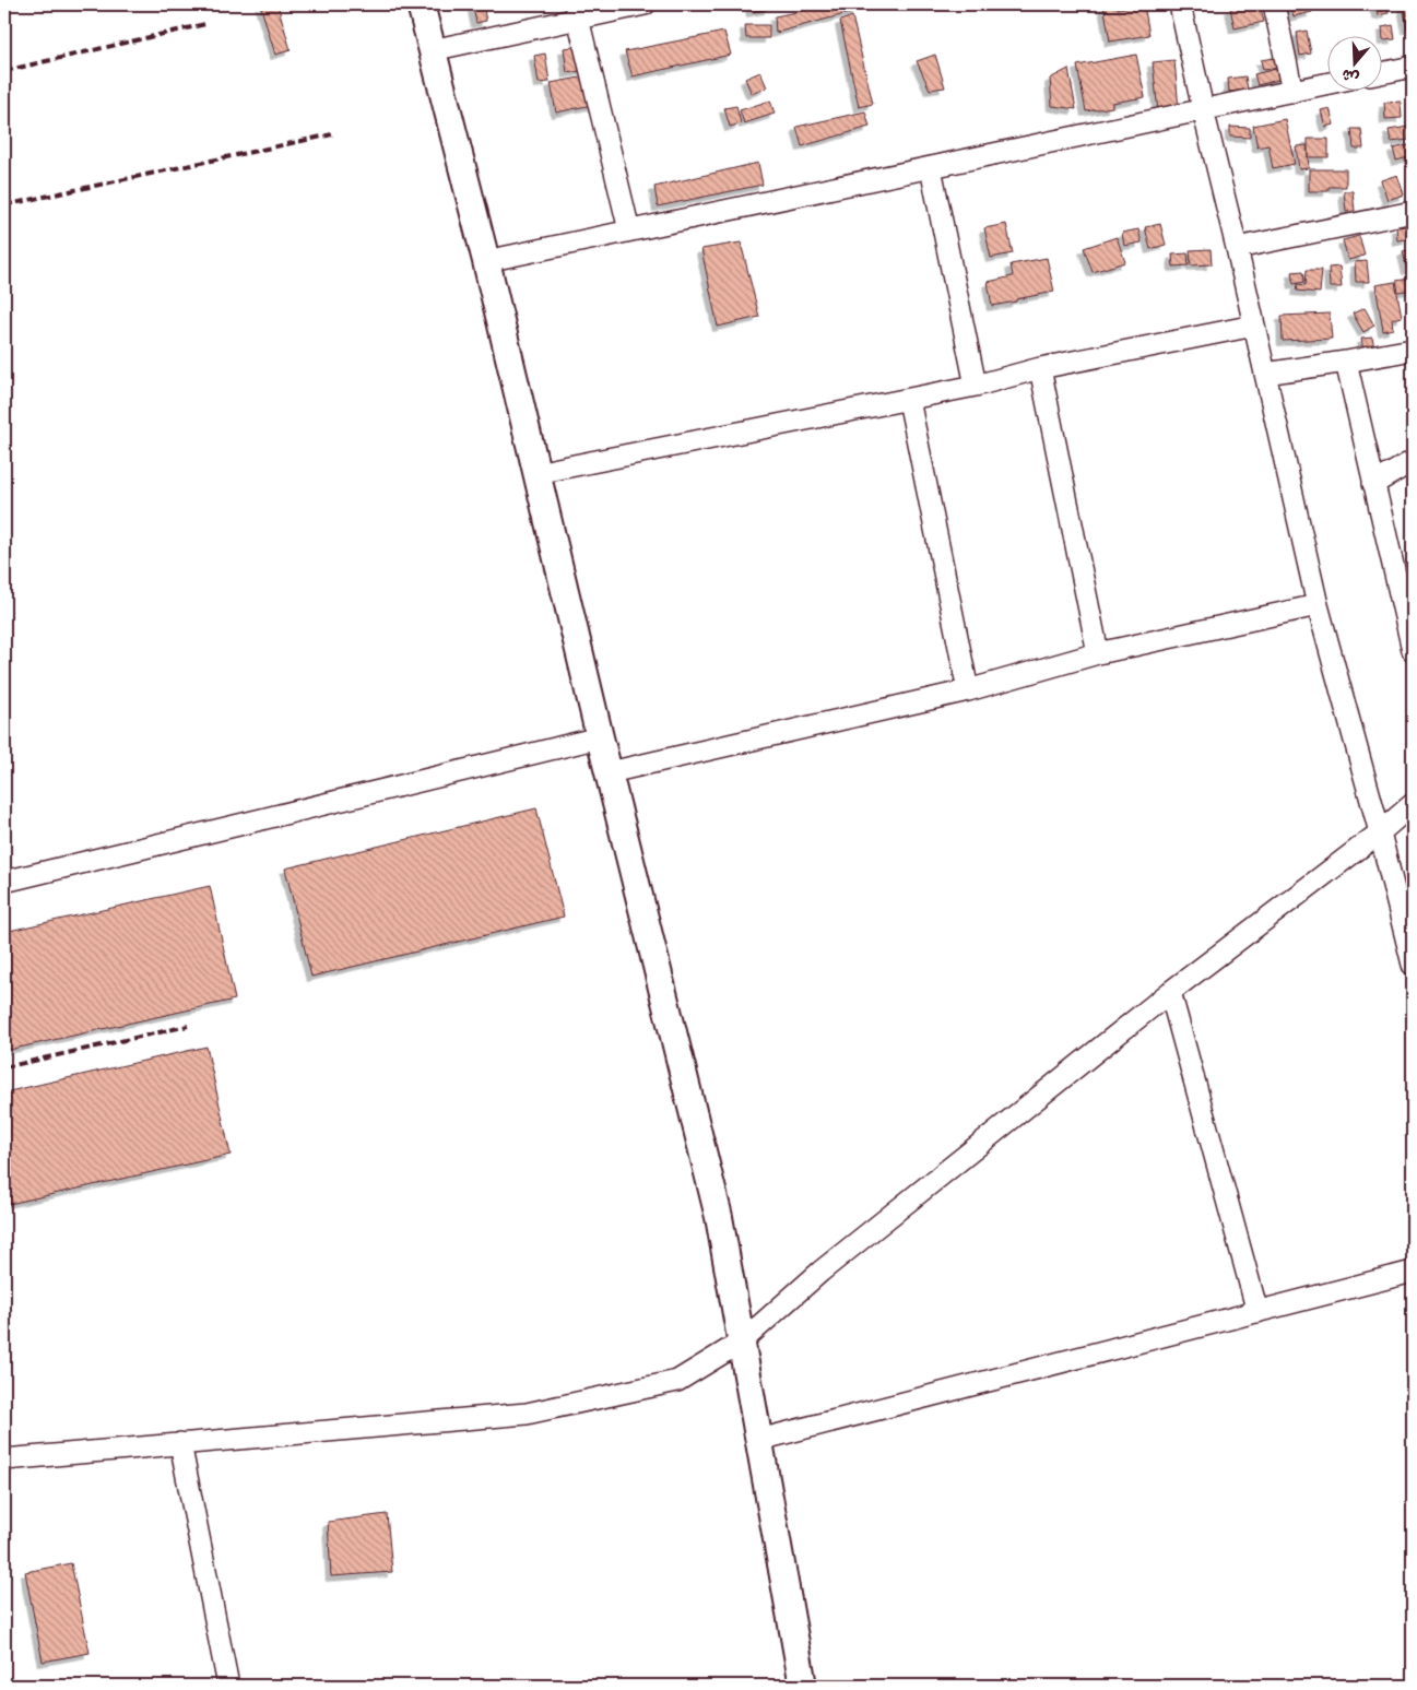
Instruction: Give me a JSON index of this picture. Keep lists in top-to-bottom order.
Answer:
{
  "north": "bottom"
}
